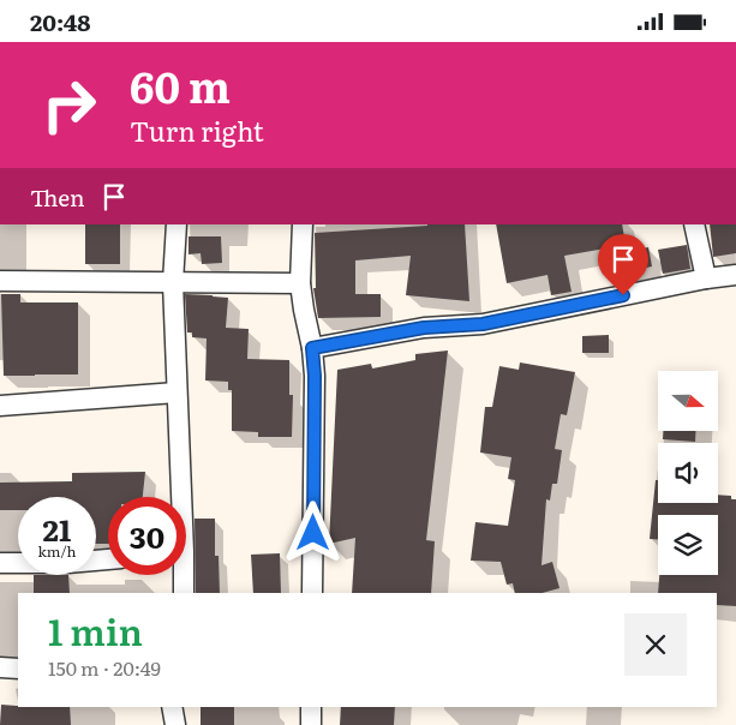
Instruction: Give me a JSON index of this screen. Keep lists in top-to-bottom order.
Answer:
{
  "north": "right",
  "page": {
    "status": "20:48",
    "turn": ["60 m", "Turn right"],
    "then": "Then",
    "speed": "21 km/h",
    "limit": "30",
    "heading": ["1 min", "150 m · 20:49"]
  }
}
